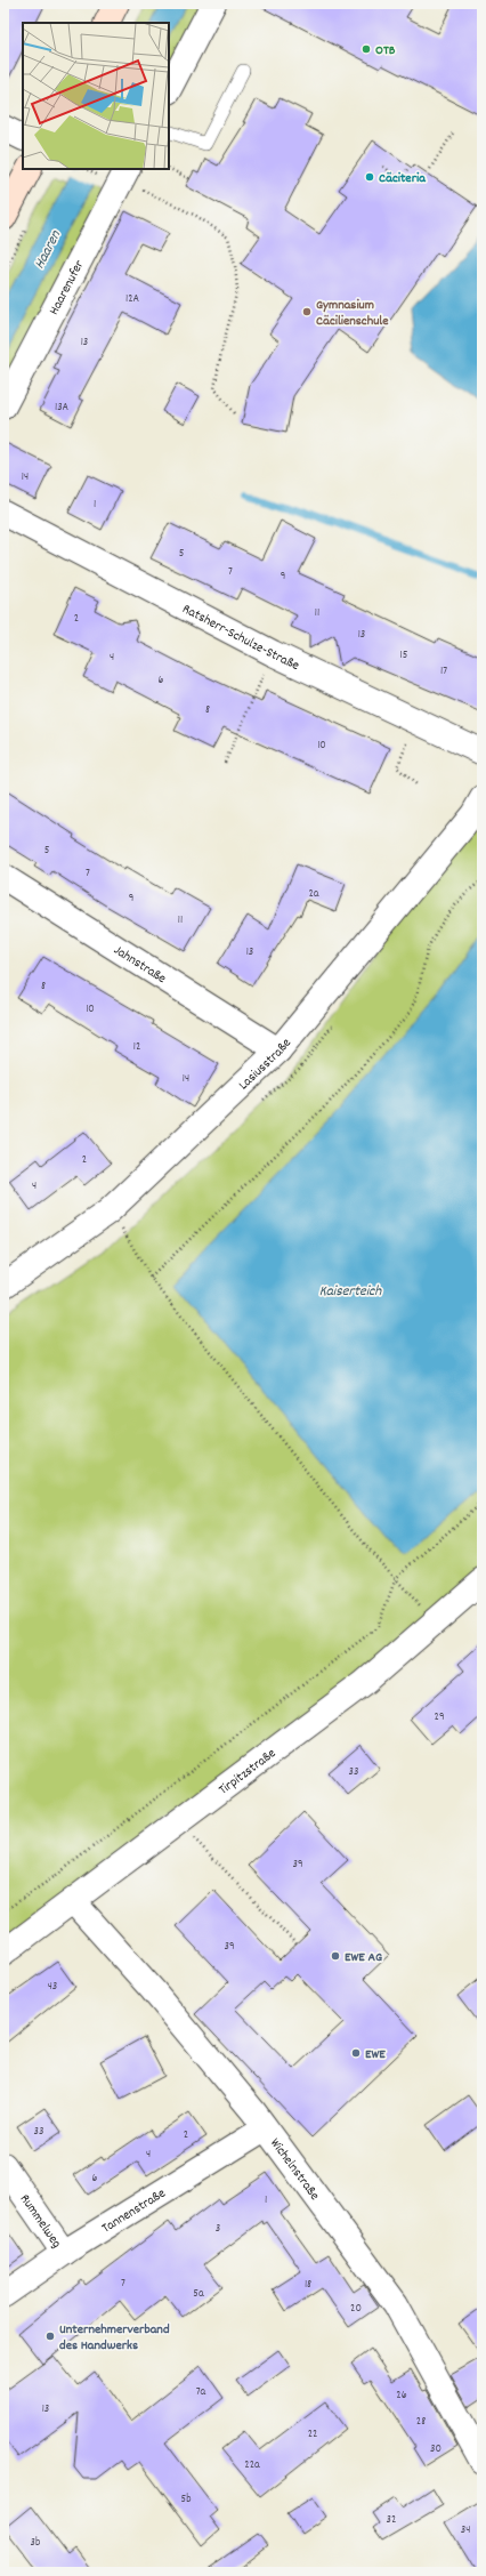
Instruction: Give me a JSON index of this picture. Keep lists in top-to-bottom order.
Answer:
{
  "streets": {
    "street": [
      "Haarenufer",
      "Ratsherr-Schulze-Straße",
      "Jahnstraße",
      "Lasiusstraße",
      "Tirpitzstraße",
      "Wichelnstraße",
      "Tannenstraße",
      "Rummelweg"
    ]
  },
  "crossings": [
    ["Jahnstraße", "Lasiusstraße"],
    ["Tirpitzstraße", "Wichelnstraße"],
    ["Wichelnstraße", "Tannenstraße"],
    ["Tannenstraße", "Rummelweg"]
  ],
  "water": ["Haaren", "Kaiserteich"],
  "places": [
    "OTB",
    "Cäciteria",
    "Gymnasium Cäcilienschule",
    "EWE AG",
    "EWE",
    "Unternehmerverband des Handwerks"
  ],
  "house_numbers": [
    "12A",
    "13",
    "13A",
    "14",
    "1",
    "5",
    "7",
    "9",
    "11",
    "2",
    "13",
    "15",
    "4",
    "17",
    "6",
    "8",
    "10",
    "5",
    "7",
    "2a",
    "9",
    "11",
    "13",
    "8",
    "10",
    "12",
    "14",
    "2",
    "4",
    "29",
    "33",
    "39",
    "39",
    "43",
    "33",
    "2",
    "4",
    "6",
    "1",
    "3",
    "7",
    "18",
    "5a",
    "20",
    "7a",
    "26",
    "13",
    "28",
    "22",
    "30",
    "22a",
    "5b",
    "32",
    "34",
    "3b"
  ]
}
